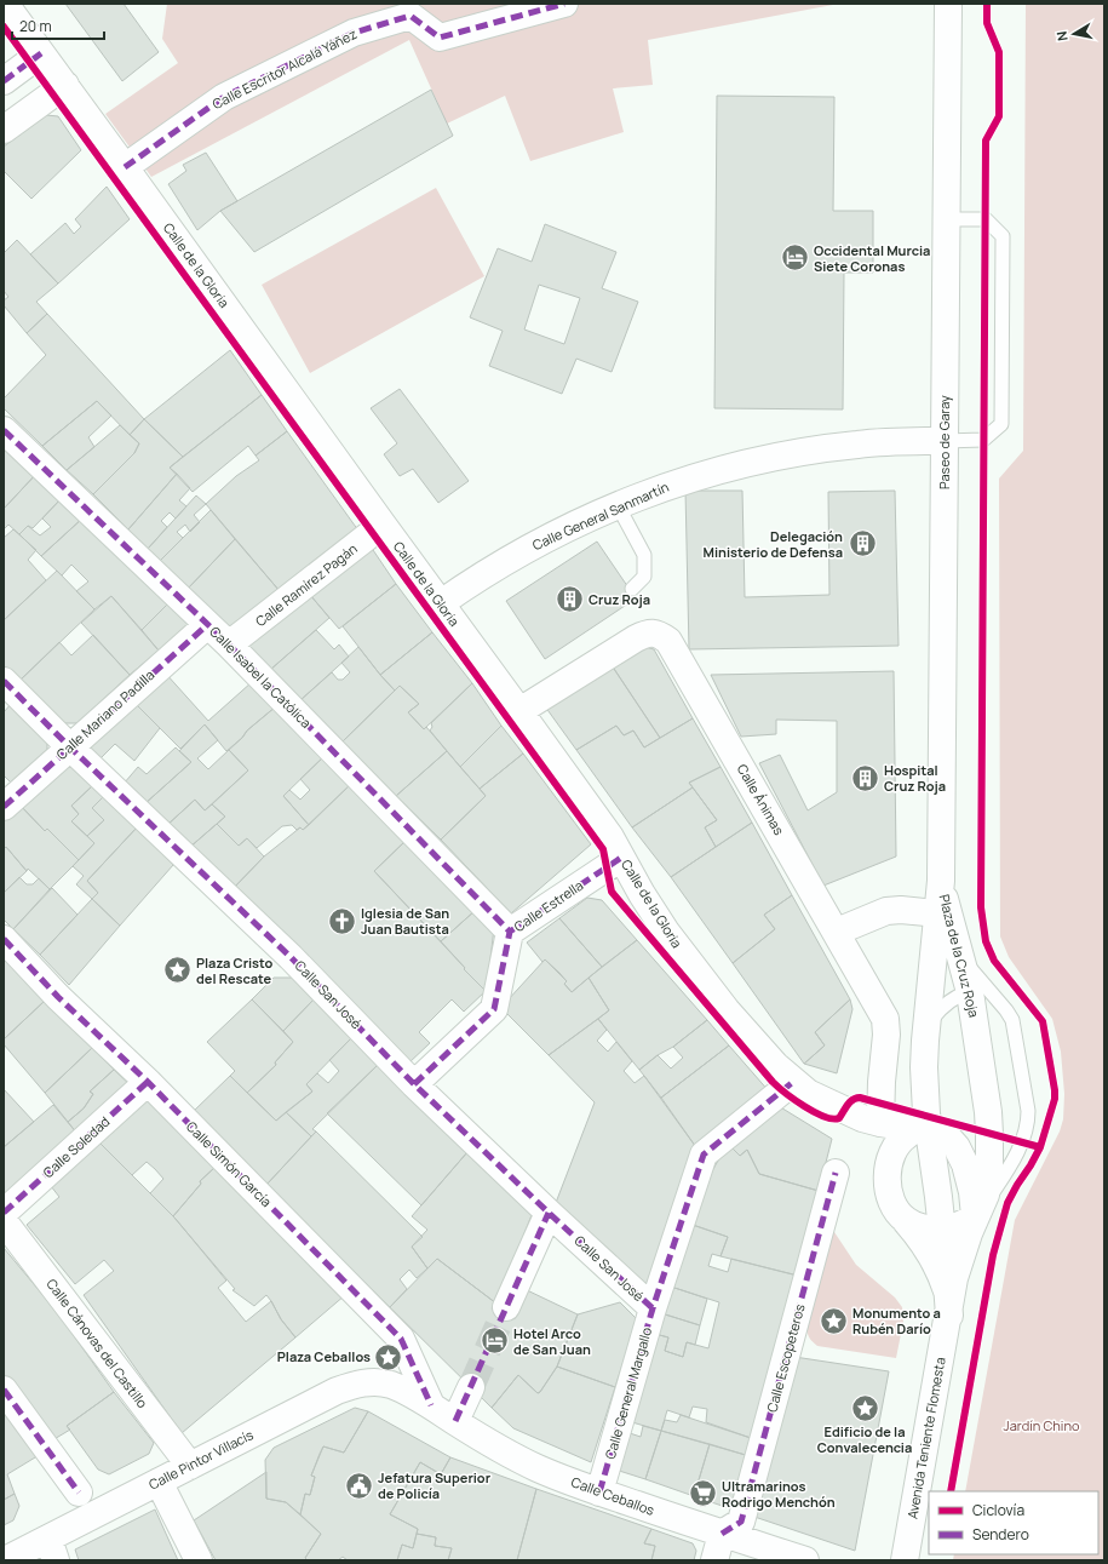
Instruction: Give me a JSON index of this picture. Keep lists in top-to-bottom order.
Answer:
{
  "streets": {
    "street": [
      "Calle Escritor Alcalá Yáñez",
      "Calle de la Gloria",
      "Paseo de Garay",
      "Calle General Sanmartín",
      "Calle Ramírez Pagán",
      "Calle Isabel la Católica",
      "Calle Mariano Padilla",
      "Calle Ánimas",
      "Calle Estrella",
      "Plaza de la Cruz Roja",
      "Calle San José",
      "Calle Soledad",
      "Calle Simón García",
      "Calle Cánovas del Castillo",
      "Calle Escopeteros",
      "Calle General Margallo",
      "Avenida Teniente Flomesta",
      "Calle Pintor Villacís",
      "Calle Ceballos"
    ]
  },
  "crossings": [
    ["Calle Escritor Alcalá Yáñez", "Calle de la Gloria"],
    ["Calle de la Gloria", "Calle General Sanmartín"],
    ["Calle de la Gloria", "Calle Ramírez Pagán"],
    ["Calle de la Gloria", "Calle Ánimas"],
    ["Calle de la Gloria", "Calle Estrella"],
    ["Calle de la Gloria", "Plaza de la Cruz Roja"],
    ["Calle de la Gloria", "Calle General Margallo"],
    ["Paseo de Garay", "Calle General Sanmartín"],
    ["Paseo de Garay", "Plaza de la Cruz Roja"],
    ["Calle Ramírez Pagán", "Calle Isabel la Católica"],
    ["Calle Isabel la Católica", "Calle Mariano Padilla"],
    ["Calle Isabel la Católica", "Calle Estrella"],
    ["Calle Mariano Padilla", "Calle San José"],
    ["Calle Ánimas", "Plaza de la Cruz Roja"],
    ["Calle Estrella", "Calle San José"],
    ["Plaza de la Cruz Roja", "Avenida Teniente Flomesta"],
    ["Calle San José", "Calle General Margallo"],
    ["Calle Soledad", "Calle Simón García"],
    ["Calle Simón García", "Calle Pintor Villacís"],
    ["Calle Simón García", "Calle Ceballos"],
    ["Calle Cánovas del Castillo", "Calle Pintor Villacís"],
    ["Calle Escopeteros", "Calle Ceballos"],
    ["Calle General Margallo", "Calle Ceballos"],
    ["Calle Pintor Villacís", "Calle Ceballos"]
  ],
  "parks": ["Jardín Chino"],
  "places": {
    "hotel": ["Occidental Murcia Siete Coronas", "Hotel Arco de San Juan"],
    "building": ["Delegación Ministerio de Defensa", "Cruz Roja", "Hospital Cruz Roja"],
    "church": ["Iglesia de San Juan Bautista"],
    "place": [
      "Plaza Cristo del Rescate",
      "Monumento a Rubén Darío",
      "Plaza Ceballos",
      "Edificio de la Convalecencia"
    ],
    "public building": ["Jefatura Superior de Policía"],
    "supermarket": ["Ultramarinos Rodrigo Menchón"]
  },
  "legend": ["Ciclovía", "Sendero"],
  "scale_bar": "20 m",
  "north": "left"
}
